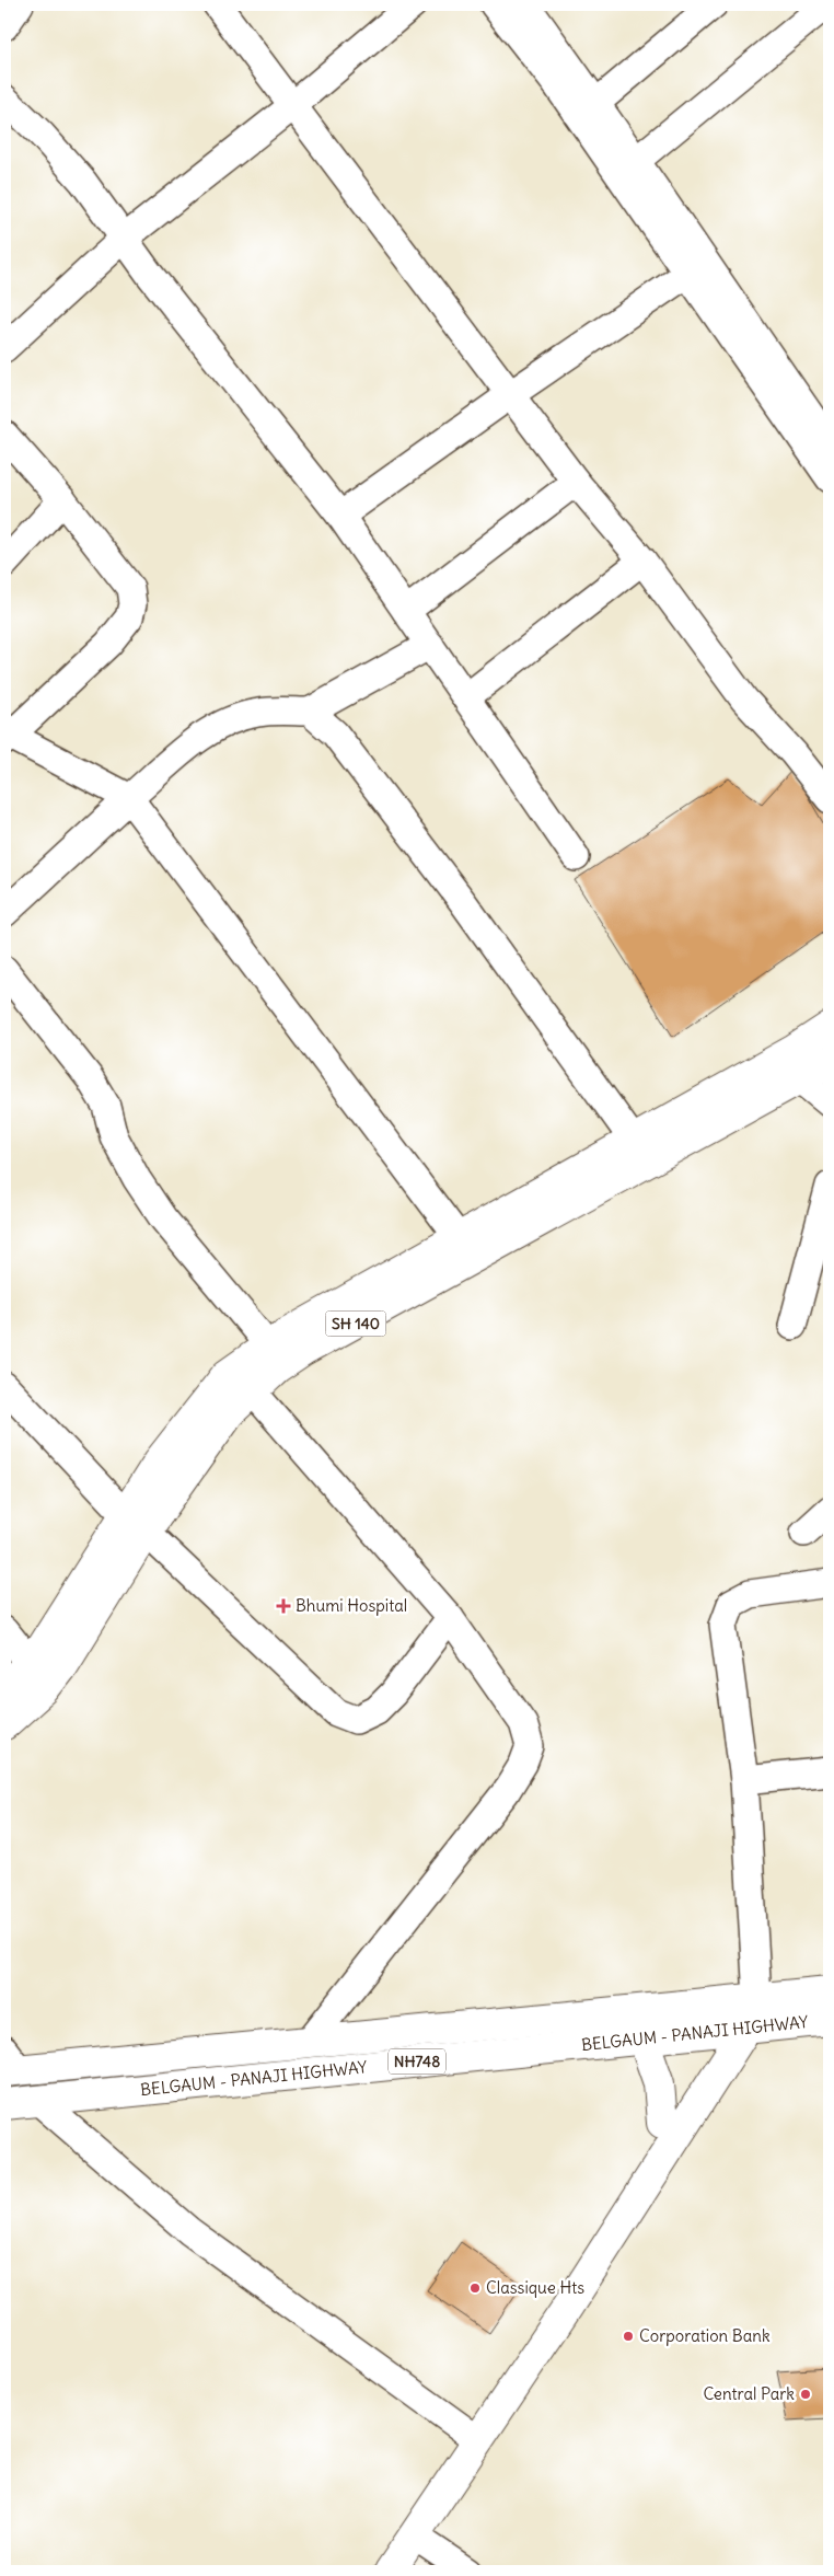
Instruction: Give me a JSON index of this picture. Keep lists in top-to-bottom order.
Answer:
{
  "streets": {
    "main road": ["SH 140", "BELGAUM - PANAJI HIGHWAY", "NH748"]
  },
  "places": {
    "health": ["Bhumi Hospital"],
    "other": ["Classique Hts", "Corporation Bank", "Central Park"]
  }
}
